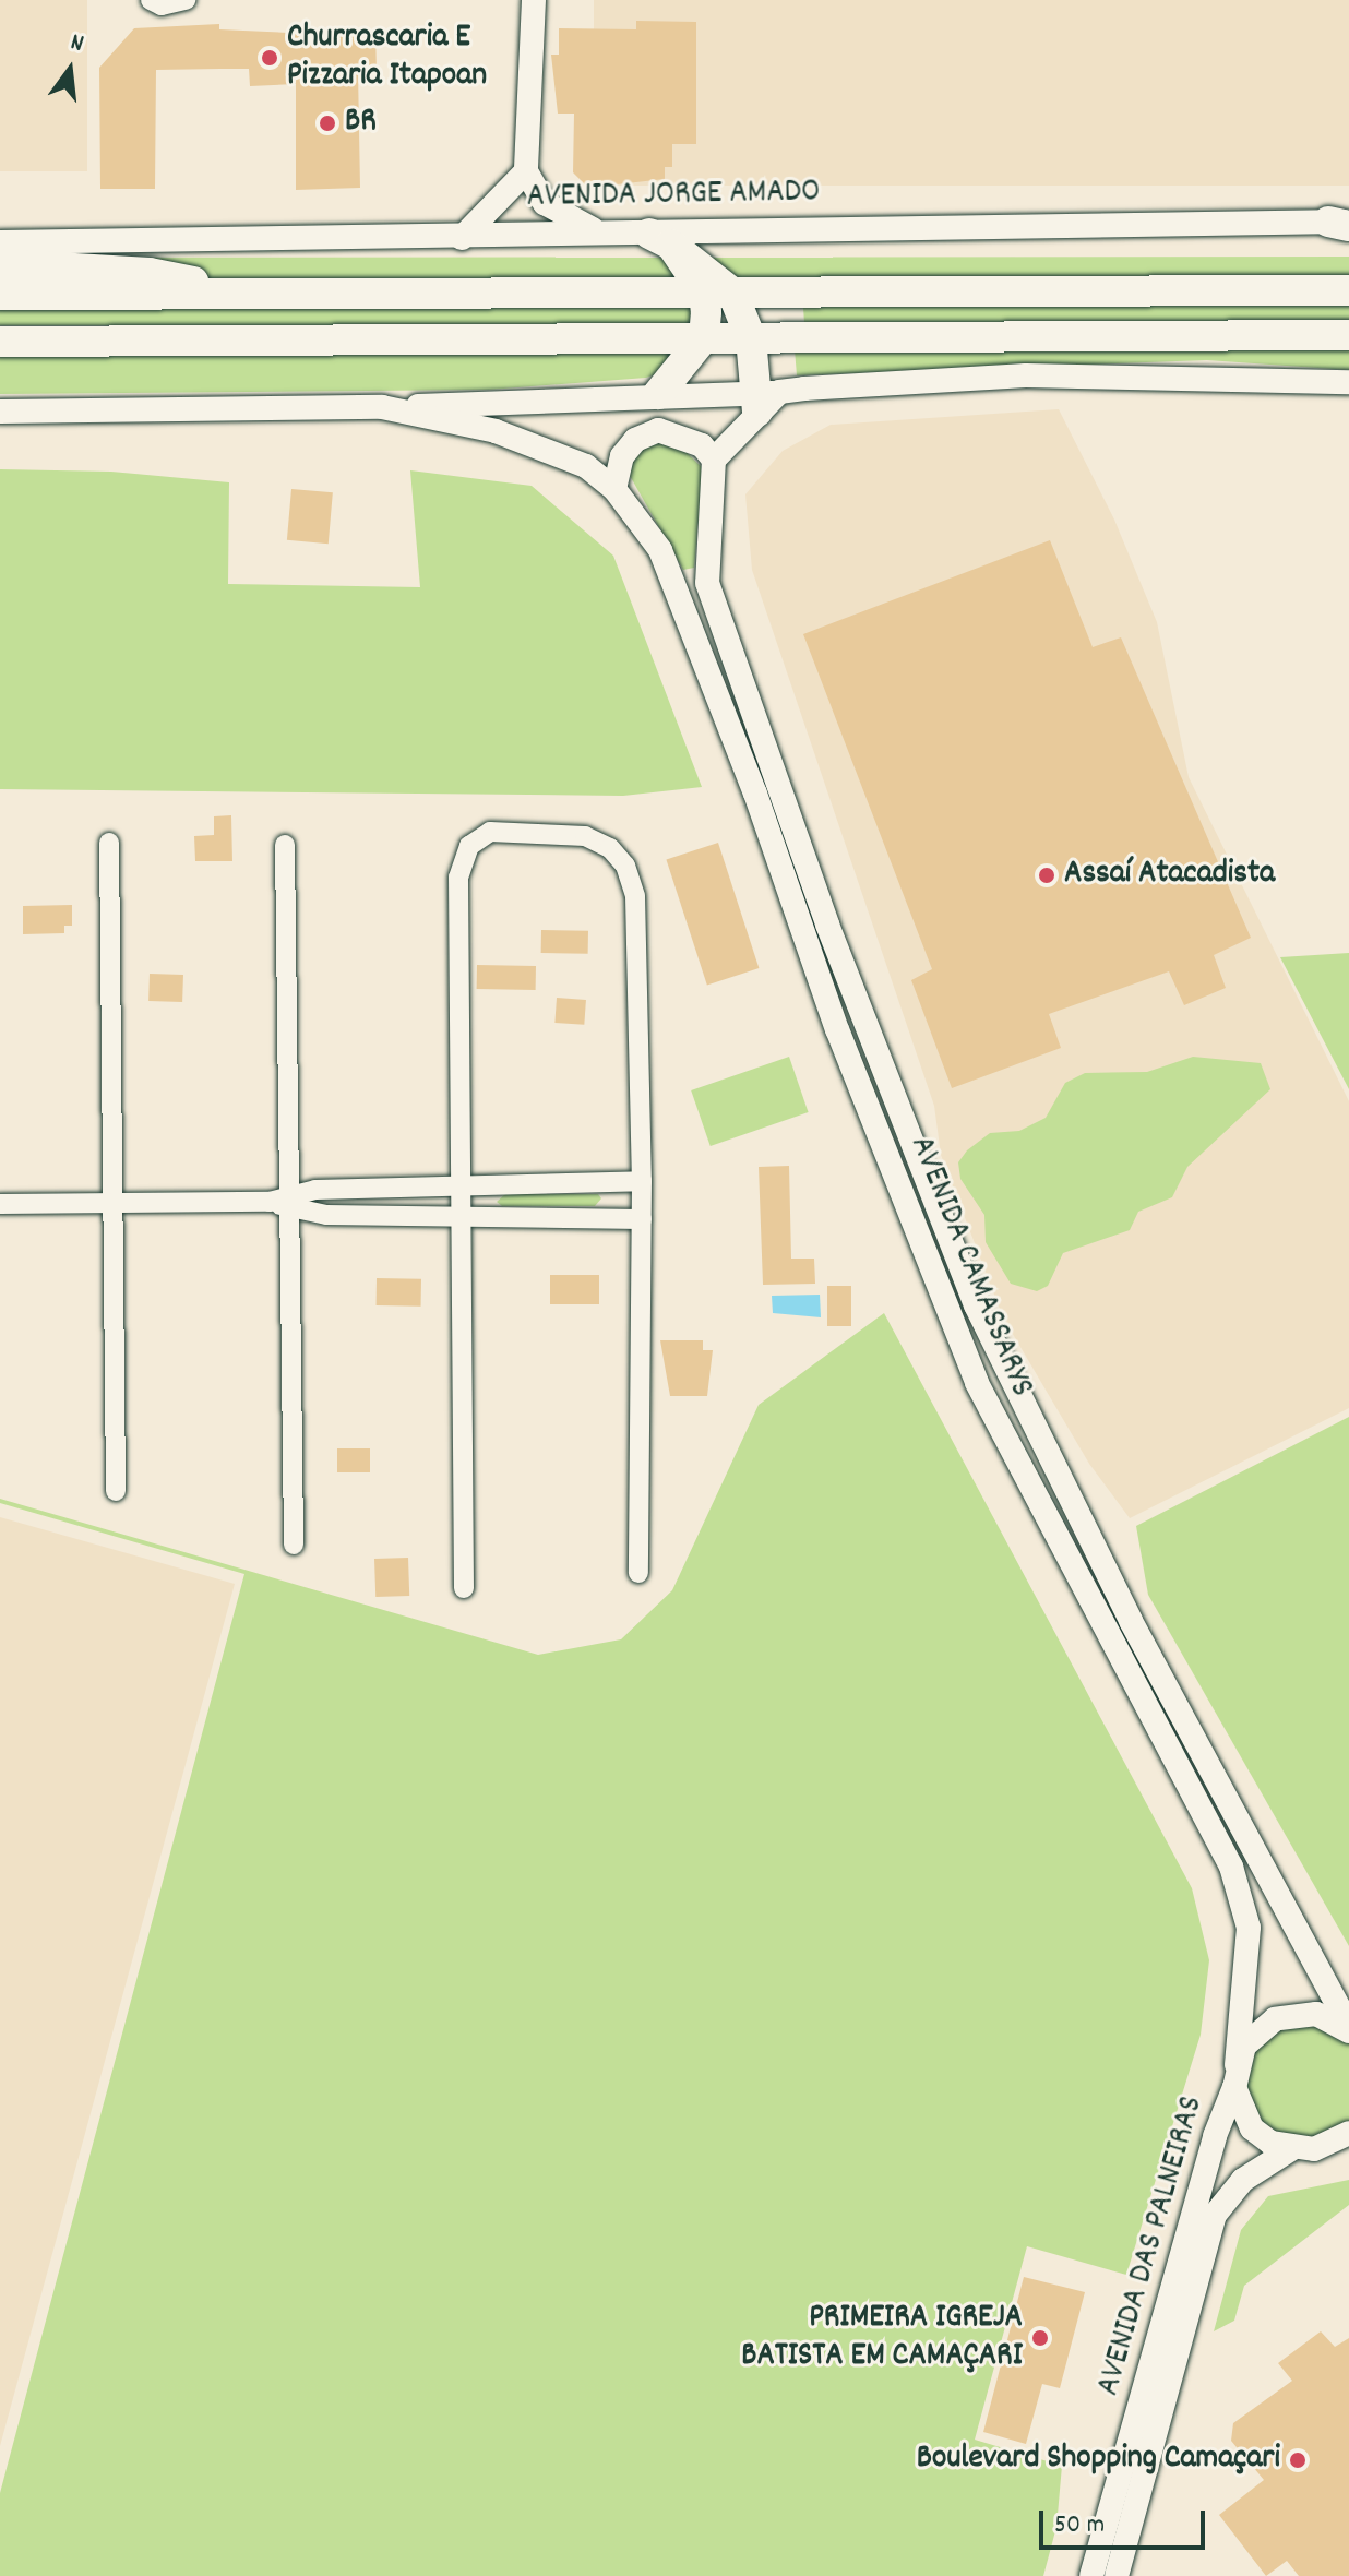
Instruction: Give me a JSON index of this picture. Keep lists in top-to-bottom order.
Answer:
{
  "streets": {
    "street": ["AVENIDA JORGE AMADO", "AVENIDA CAMASSARYS", "AVENIDA DAS PALNEIRAS"]
  },
  "crossings": [
    ["AVENIDA CAMASSARYS", "AVENIDA DAS PALNEIRAS"]
  ],
  "places": [
    "Churrascaria E Pizzaria Itapoan",
    "BR",
    "Assaí Atacadista",
    "PRIMEIRA IGREJA BATISTA EM CAMAÇARI",
    "Boulevard Shopping Camaçari"
  ],
  "scale_bar": "50 m",
  "north": "top"
}
